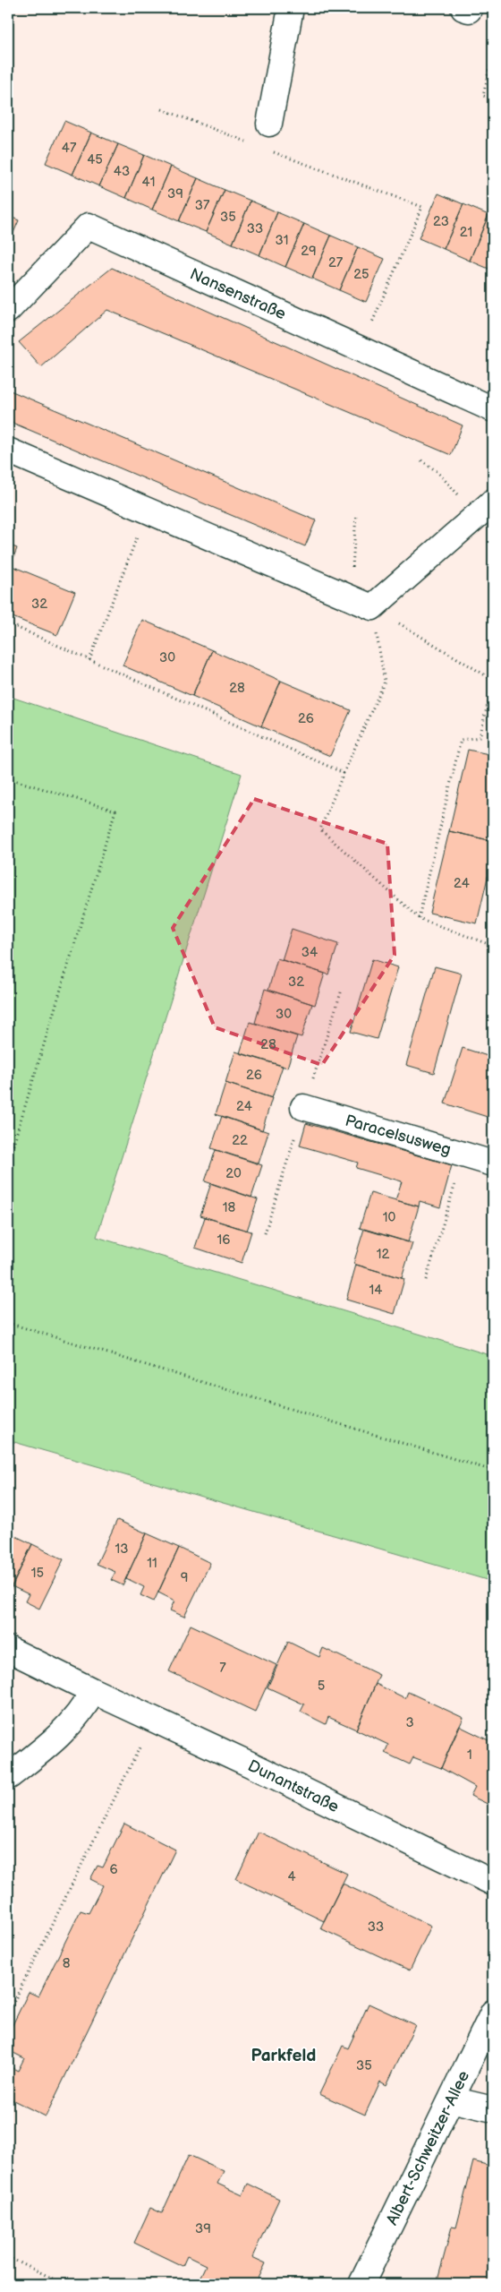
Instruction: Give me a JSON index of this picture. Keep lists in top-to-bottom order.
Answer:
{
  "streets": {
    "street": [
      "Nansenstraße",
      "Paracelsusweg",
      "Dunantstraße",
      "Albert-Schweitzer-Allee"
    ]
  },
  "districts": ["Parkfeld"],
  "house_numbers": [
    "47",
    "45",
    "43",
    "41",
    "39",
    "37",
    "35",
    "23",
    "33",
    "21",
    "31",
    "29",
    "27",
    "25",
    "32",
    "30",
    "28",
    "26",
    "24",
    "34",
    "32",
    "30",
    "28",
    "26",
    "24",
    "22",
    "20",
    "18",
    "10",
    "16",
    "12",
    "14",
    "13",
    "11",
    "15",
    "9",
    "7",
    "5",
    "3",
    "1",
    "6",
    "4",
    "33",
    "8",
    "35",
    "39"
  ]
}
